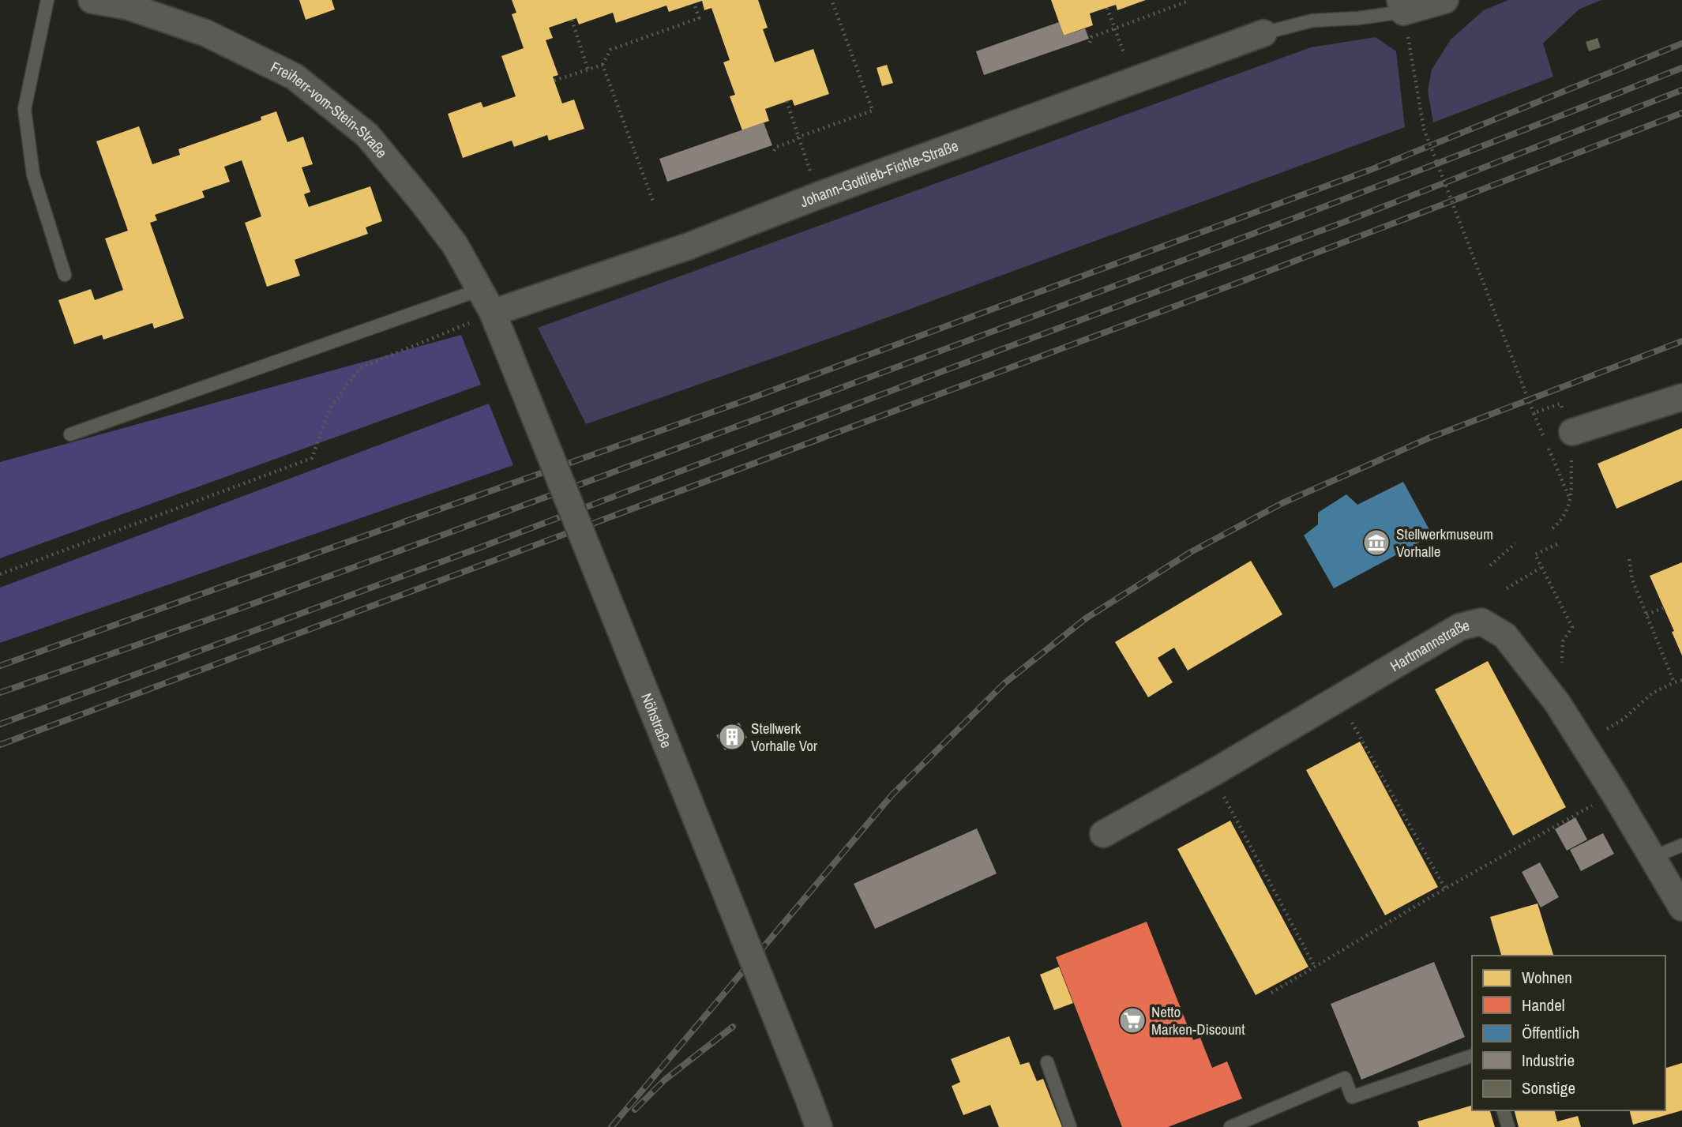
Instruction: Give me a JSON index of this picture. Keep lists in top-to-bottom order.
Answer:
{
  "streets": {
    "street": [
      "Freiherr-vom-Stein-Straße",
      "Johann-Gottlieb-Fichte-Straße",
      "Hartmannstraße",
      "Nöhstraße"
    ]
  },
  "crossings": [
    ["Freiherr-vom-Stein-Straße", "Johann-Gottlieb-Fichte-Straße"],
    ["Freiherr-vom-Stein-Straße", "Nöhstraße"],
    ["Johann-Gottlieb-Fichte-Straße", "Nöhstraße"]
  ],
  "places": {
    "museum": ["Stellwerkmuseum Vorhalle"],
    "building": ["Stellwerk Vorhalle Vor"],
    "supermarket": ["Netto Marken-Discount"]
  },
  "legend": [
    "Wohnen",
    "Handel",
    "Öffentlich",
    "Industrie",
    "Sonstige"
  ]
}
